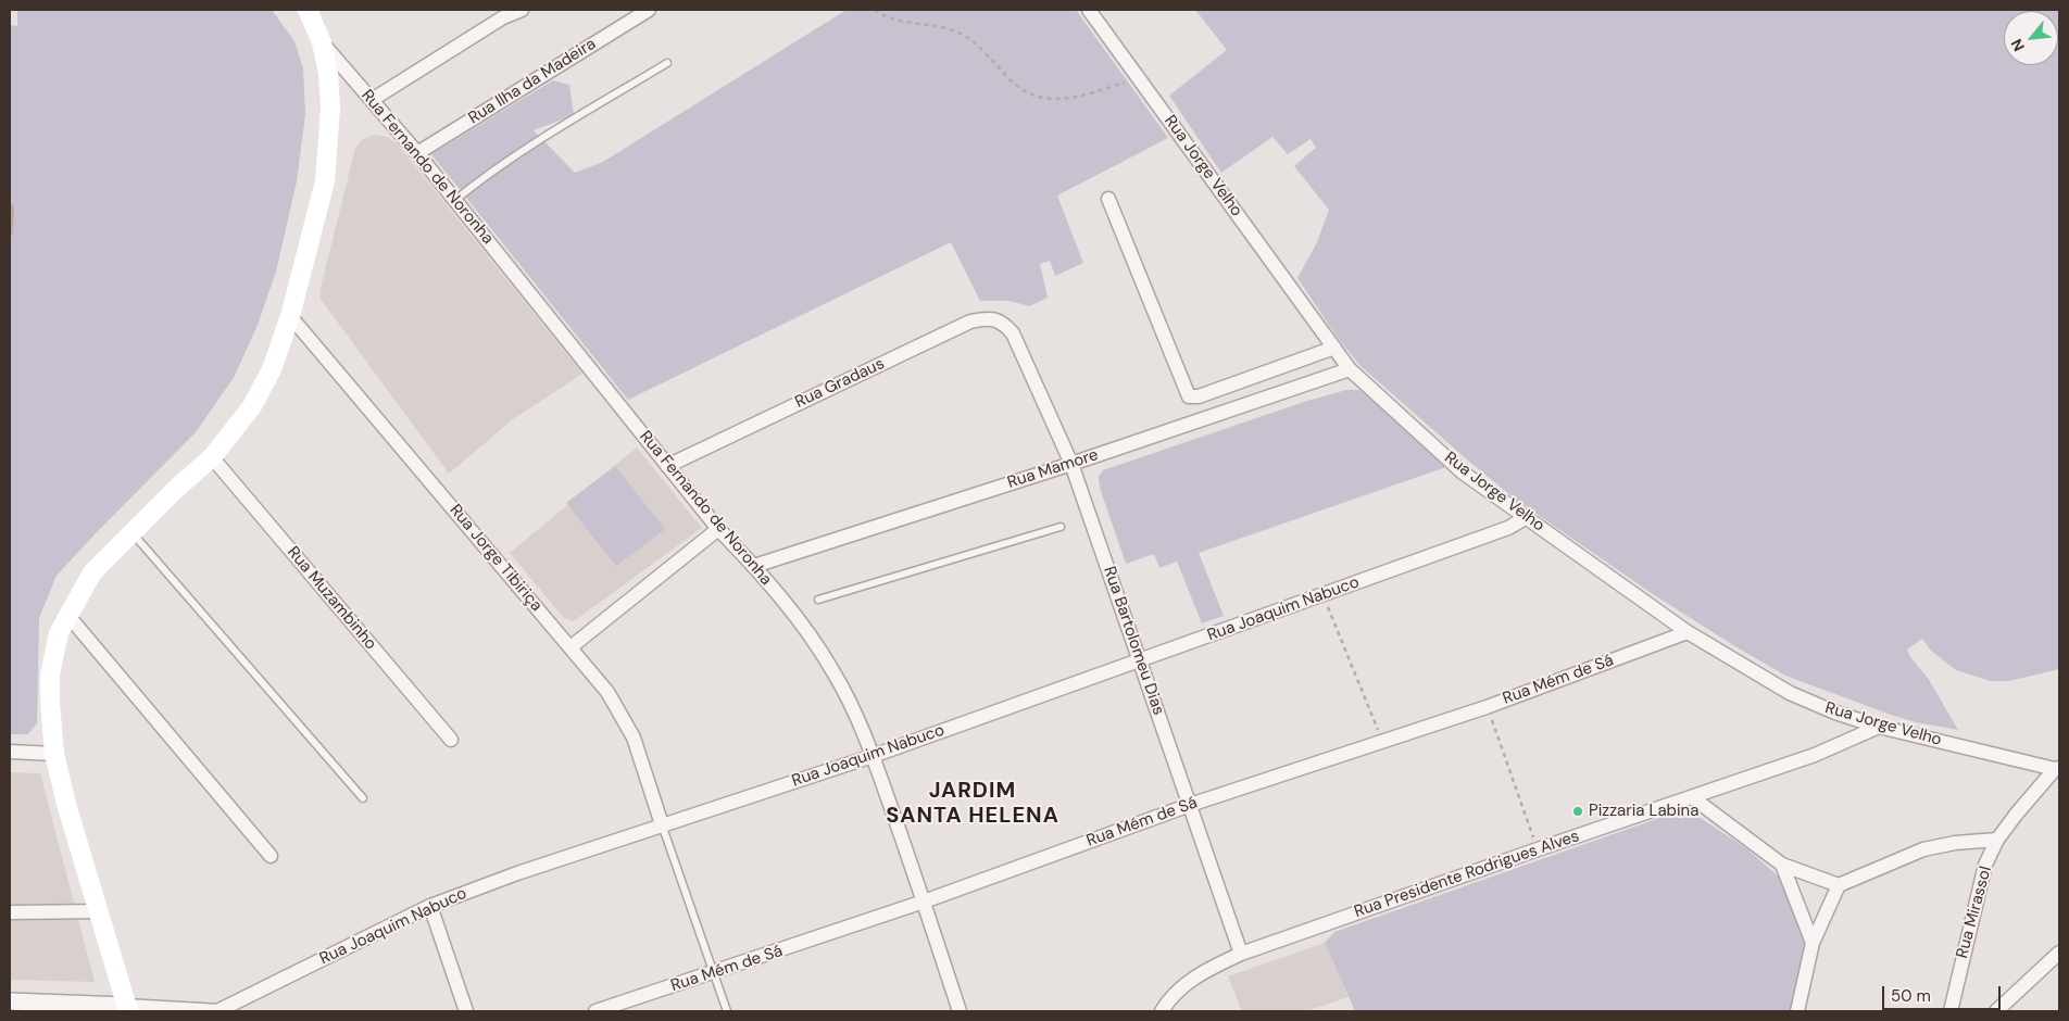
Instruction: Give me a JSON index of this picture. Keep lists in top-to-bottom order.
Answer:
{
  "streets": {
    "street": [
      "Rua Ilha da Madeira",
      "Rua Jorge Velho",
      "Rua Fernando de Noronha",
      "Rua Gradaus",
      "Rua Mamore",
      "Rua Jorge Tibiriça",
      "Rua Muzambinho",
      "Rua Joaquim Nabuco",
      "Rua Bartolomeu Dias",
      "Rua Mém de Sá",
      "Rua Presidente Rodrigues Alves",
      "Rua Mirassol"
    ]
  },
  "crossings": [
    ["Rua Ilha da Madeira", "Rua Fernando de Noronha"],
    ["Rua Jorge Velho", "Rua Mamore"],
    ["Rua Jorge Velho", "Rua Joaquim Nabuco"],
    ["Rua Jorge Velho", "Rua Mém de Sá"],
    ["Rua Jorge Velho", "Rua Presidente Rodrigues Alves"],
    ["Rua Jorge Velho", "Rua Mirassol"],
    ["Rua Fernando de Noronha", "Rua Gradaus"],
    ["Rua Fernando de Noronha", "Rua Mamore"],
    ["Rua Fernando de Noronha", "Rua Joaquim Nabuco"],
    ["Rua Fernando de Noronha", "Rua Mém de Sá"],
    ["Rua Gradaus", "Rua Bartolomeu Dias"],
    ["Rua Mamore", "Rua Bartolomeu Dias"],
    ["Rua Jorge Tibiriça", "Rua Joaquim Nabuco"],
    ["Rua Joaquim Nabuco", "Rua Bartolomeu Dias"],
    ["Rua Bartolomeu Dias", "Rua Mém de Sá"],
    ["Rua Bartolomeu Dias", "Rua Presidente Rodrigues Alves"]
  ],
  "districts": ["JARDIM SANTA HELENA"],
  "places": ["Pizzaria Labina"],
  "scale_bar": "50 m",
  "north": "bottom left"
}
